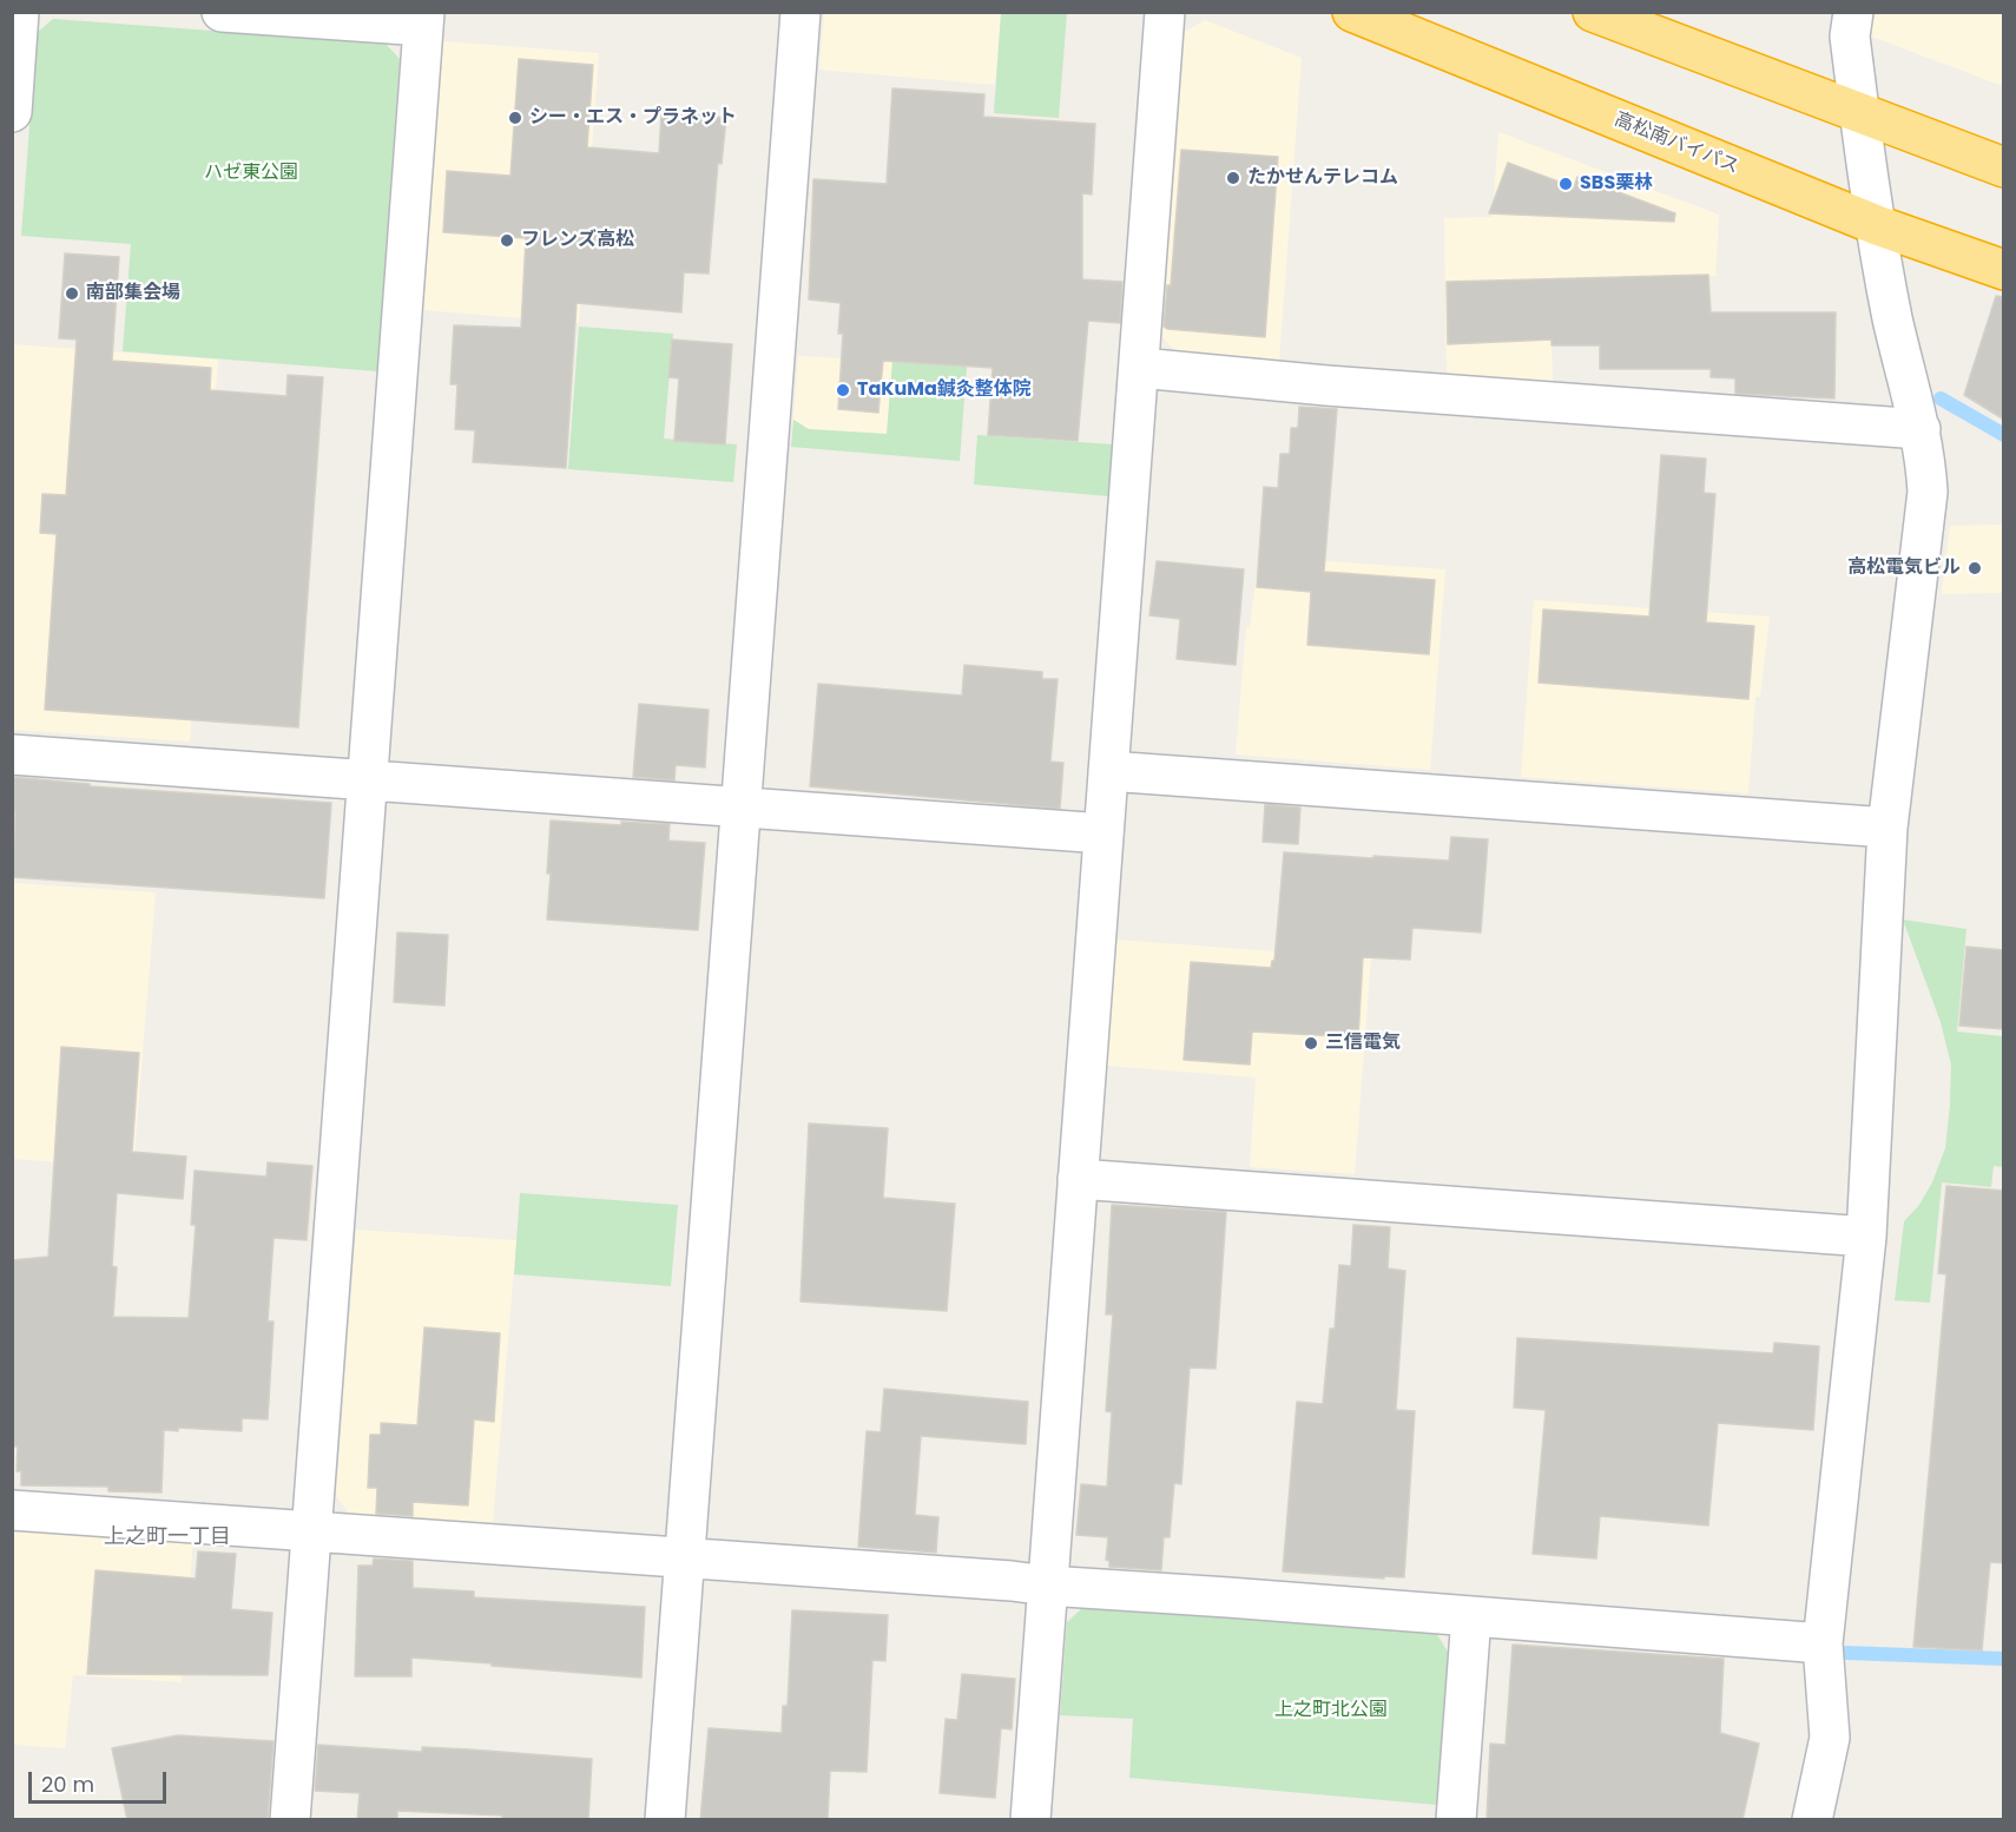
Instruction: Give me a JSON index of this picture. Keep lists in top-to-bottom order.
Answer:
{
  "streets": {
    "highway": ["高松南バイパス"]
  },
  "districts": ["上之町一丁目"],
  "parks": ["ハゼ東公園", "上之町北公園"],
  "places": [
    "シー・エス・プラネット",
    "たかせんテレコム",
    "SBS栗林",
    "フレンズ高松",
    "南部集会場",
    "TaKuMa鍼灸整体院",
    "高松電気ビル",
    "三信電気"
  ],
  "scale_bar": "20 m"
}
